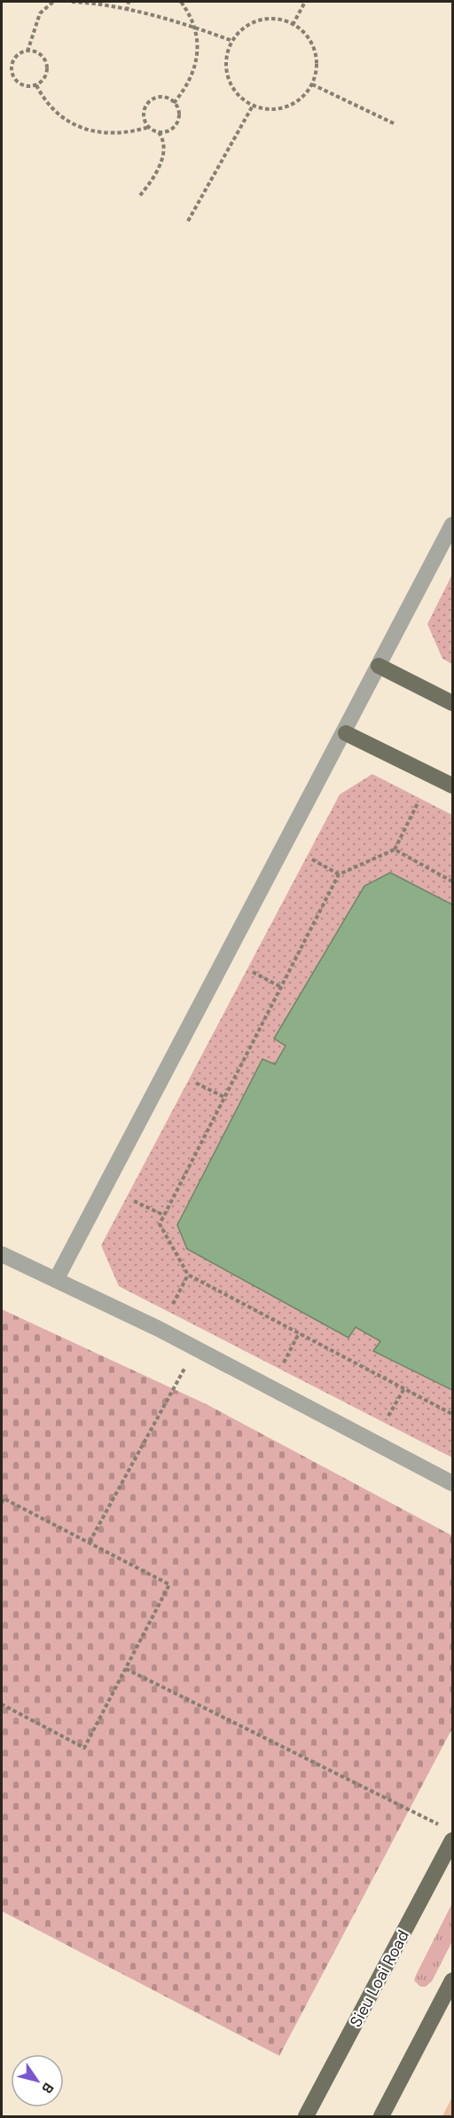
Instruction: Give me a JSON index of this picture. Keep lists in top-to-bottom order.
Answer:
{
  "streets": {
    "main road": ["Sieu Loai Road"]
  },
  "north": "bottom right"
}
